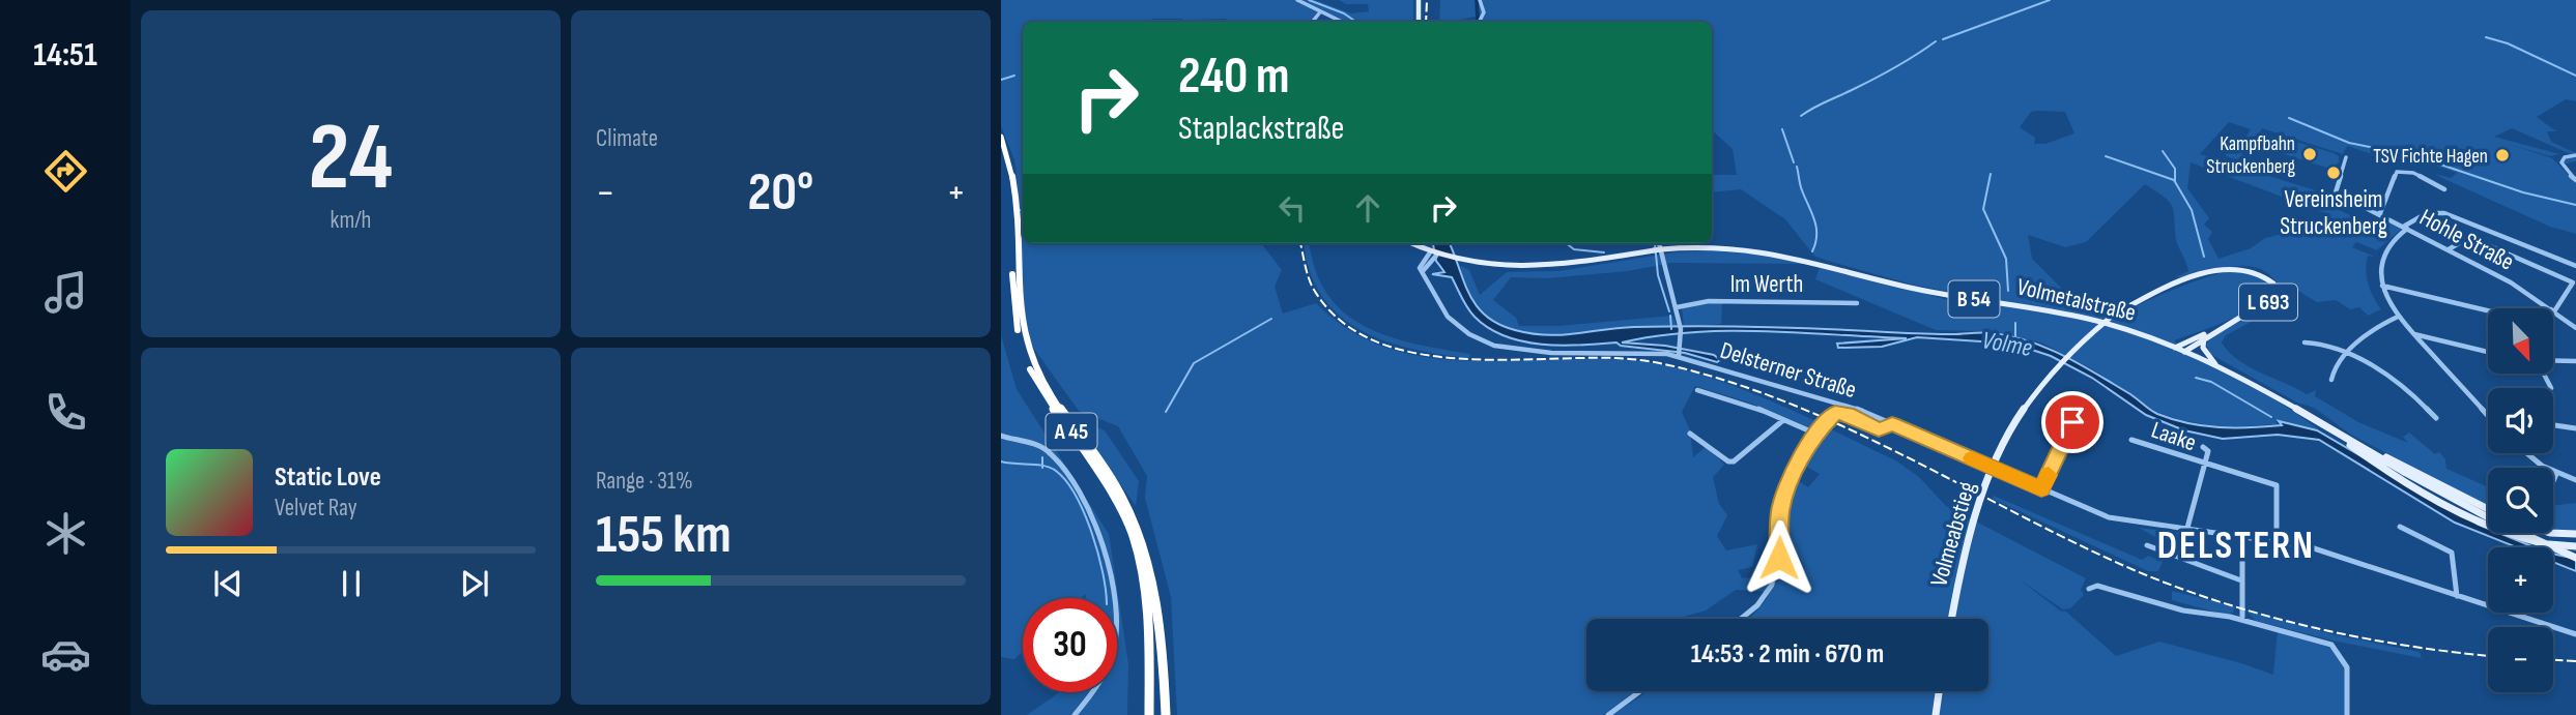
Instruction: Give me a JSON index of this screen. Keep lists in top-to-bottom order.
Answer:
{
  "streets": {
    "highway": ["A 45"],
    "main road": [
      "B 54",
      "Volmetalstraße",
      "L 693",
      "Volmeabstieg"
    ],
    "street": [
      "Hohle Straße",
      "Im Werth",
      "Delsterner Straße",
      "Laake"
    ]
  },
  "crossings": [
    ["B 54", "Volmetalstraße"],
    ["B 54", "Delsterner Straße"],
    ["Volmetalstraße", "Delsterner Straße"],
    ["Volmetalstraße", "Volmeabstieg"],
    ["Delsterner Straße", "Laake"]
  ],
  "districts": ["DELSTERN"],
  "water": ["Volme"],
  "places": ["Kampfbahn Struckenberg", "TSV Fichte Hagen", "Vereinsheim Struckenberg"],
  "north": "bottom right",
  "page": {
    "tabs": "14:51",
    "tile": [
      ["24", "km/h"],
      "Climate",
      ["Range · 31%", "155 km"]
    ],
    "turn": ["240 m", "Staplackstraße"],
    "heat": ["−", "20°", "+"],
    "map_buttons": ["+", "−"],
    "song": ["Static Love", "Velvet Ray"],
    "limit": "30",
    "trip": "14:53 · 2 min · 670 m"
  }
}
